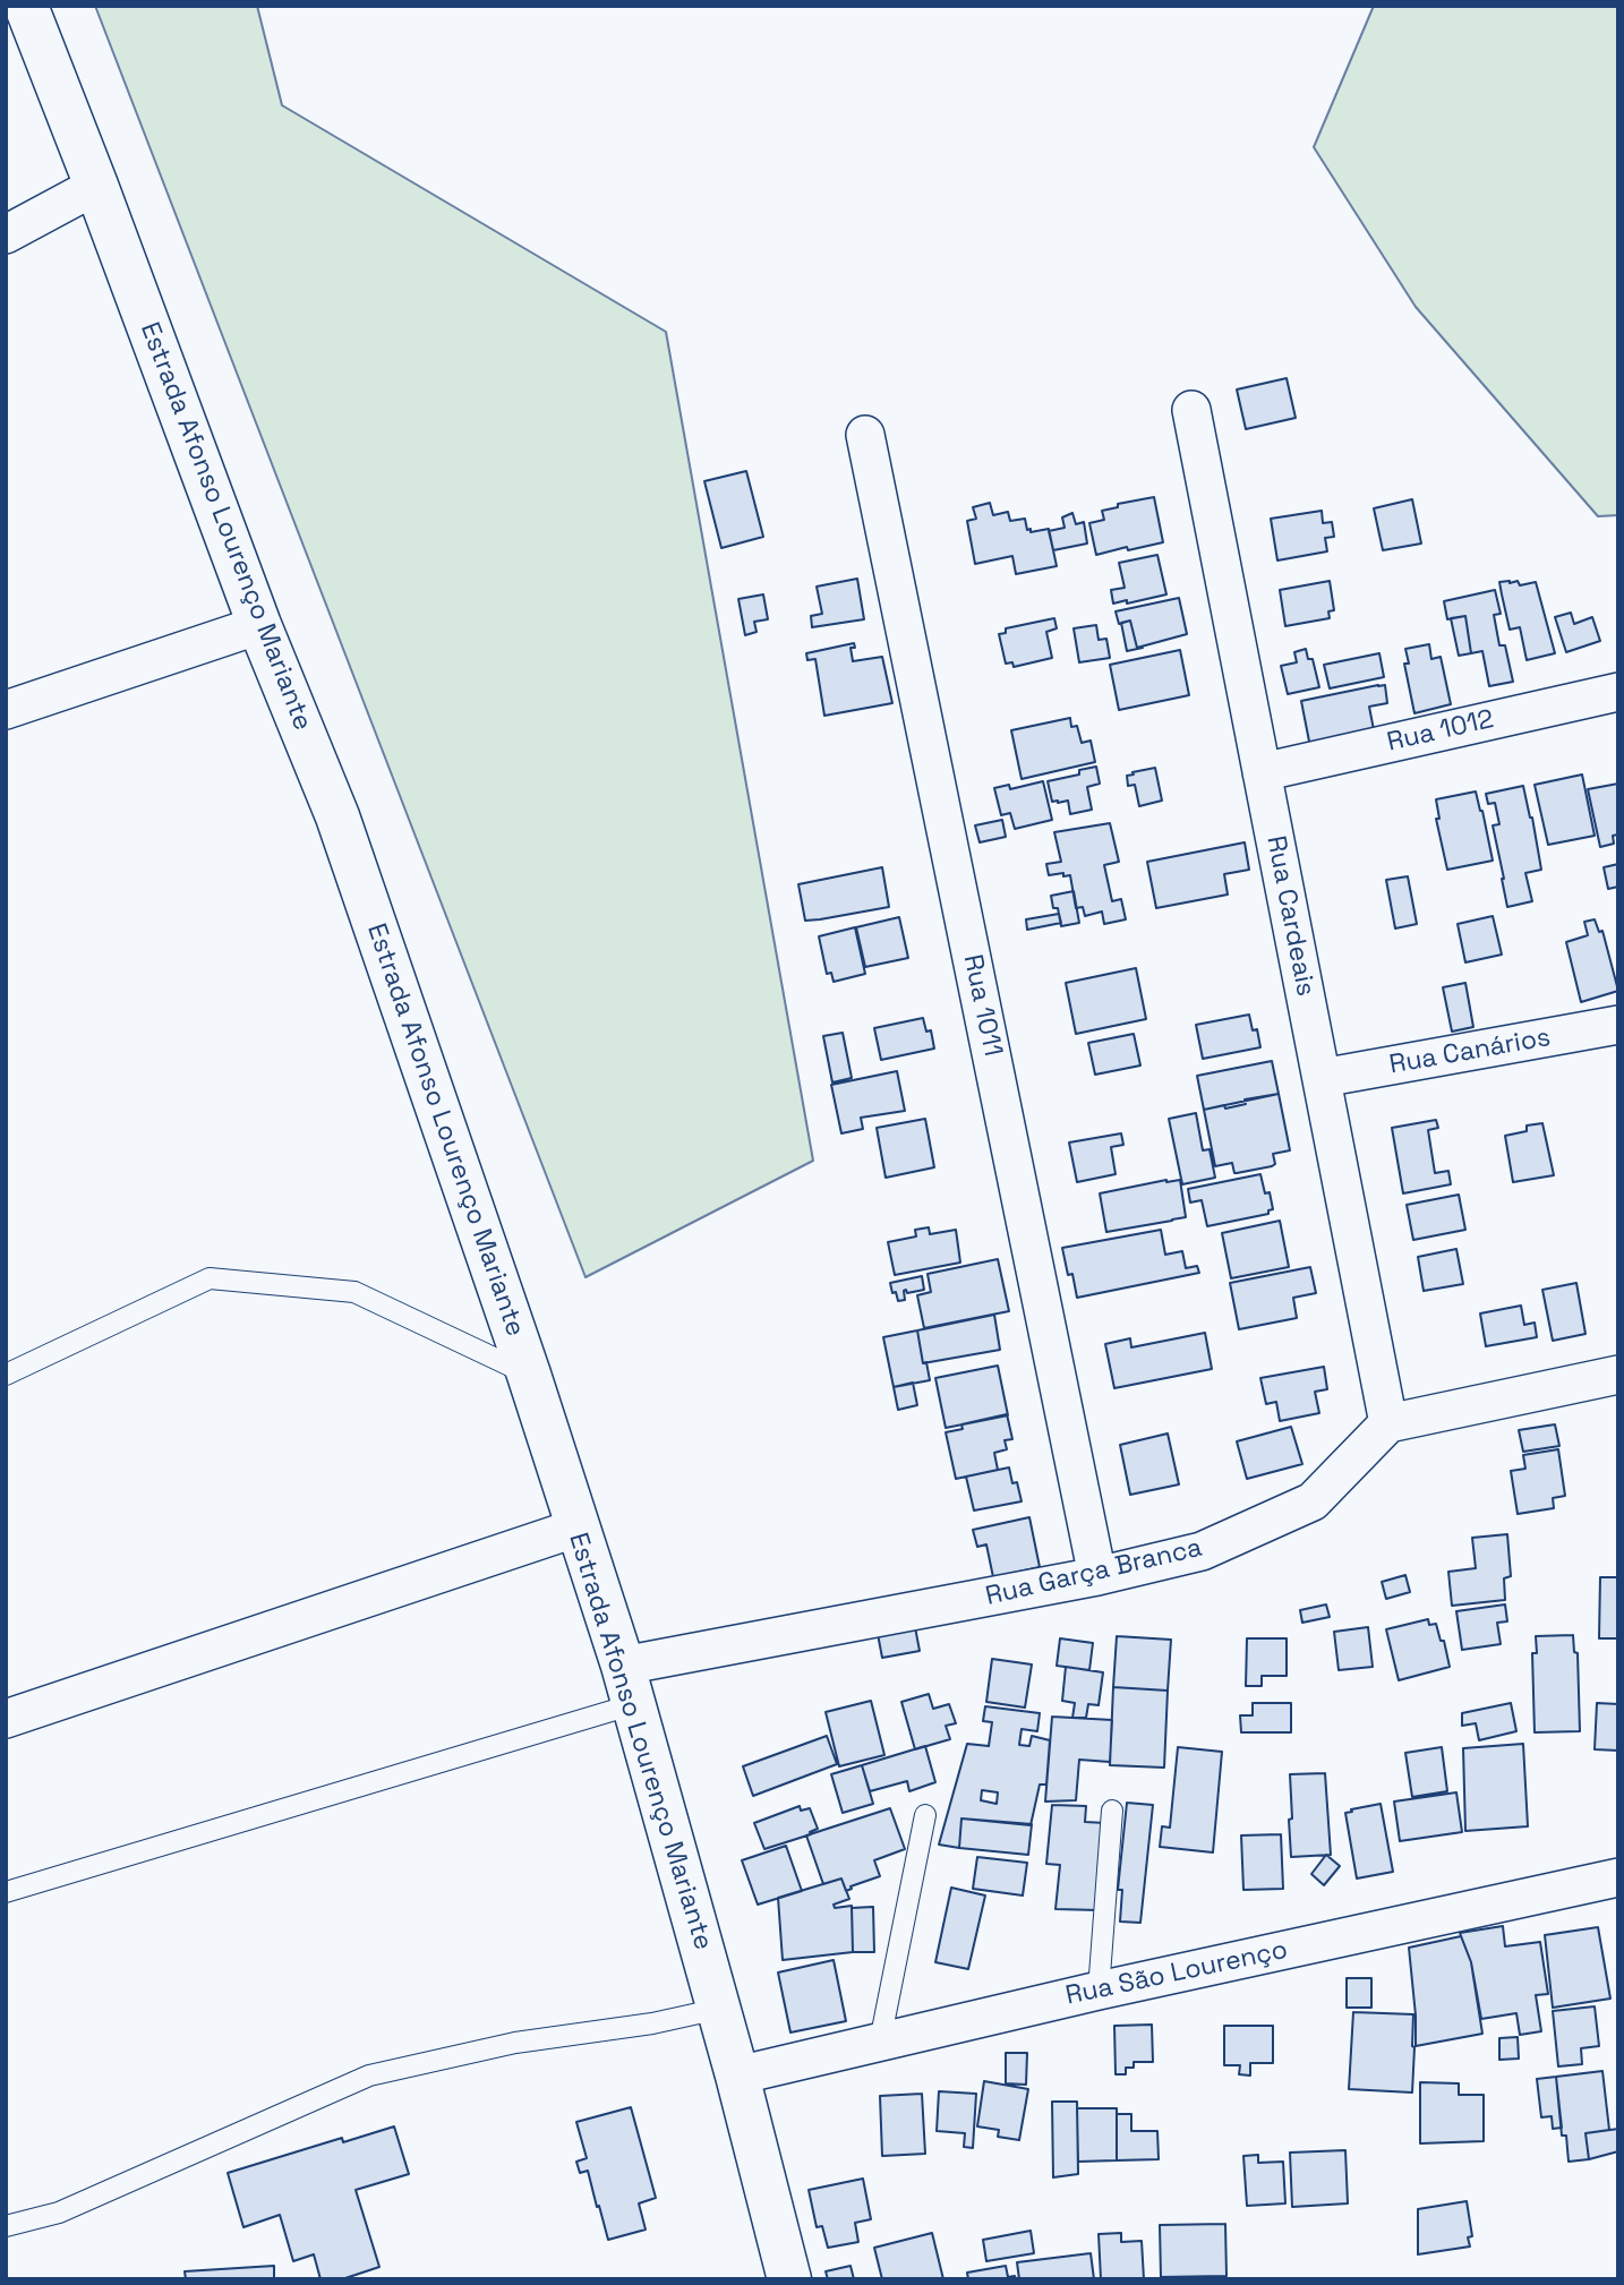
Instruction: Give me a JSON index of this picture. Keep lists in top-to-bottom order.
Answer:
{
  "streets": {
    "main road": ["Estrada Afonso Lourenço Mariante"],
    "street": [
      "Rua 1012",
      "Rua Cardeais",
      "Rua 1011",
      "Rua Canários",
      "Rua Garça Branca",
      "Rua São Lourenço"
    ]
  },
  "crossings": [
    ["Estrada Afonso Lourenço Mariante", "Rua Garça Branca"],
    ["Estrada Afonso Lourenço Mariante", "Rua São Lourenço"],
    ["Rua 1012", "Rua Cardeais"],
    ["Rua Cardeais", "Rua Canários"],
    ["Rua Cardeais", "Rua Garça Branca"],
    ["Rua 1011", "Rua Garça Branca"]
  ]
}
